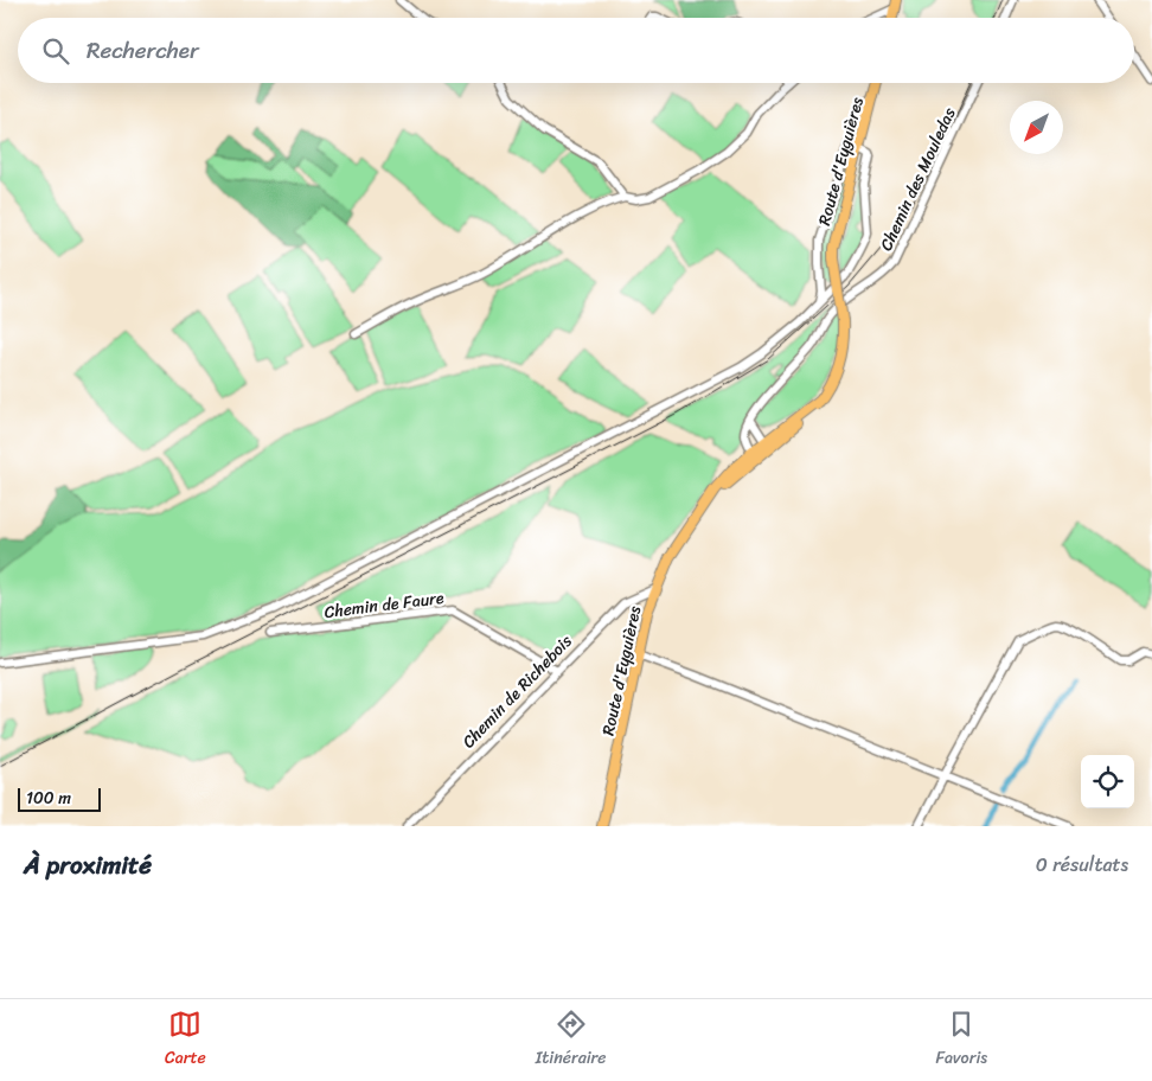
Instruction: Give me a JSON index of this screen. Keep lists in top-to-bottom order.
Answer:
{
  "streets": {
    "main road": ["Route d'Eyguières"],
    "street": ["Chemin des Mouledas", "Chemin de Faure", "Chemin de Richebois"]
  },
  "crossings": [
    ["Route d'Eyguières", "Chemin des Mouledas"],
    ["Route d'Eyguières", "Chemin de Richebois"],
    ["Chemin de Faure", "Chemin de Richebois"]
  ],
  "scale_bar": "100 m",
  "north": "bottom left",
  "page": {
    "search": "Rechercher",
    "scale": "100 m",
    "heading": ["À proximité", "0 résultats"],
    "nav": ["Carte", "Itinéraire", "Favoris"]
  }
}
